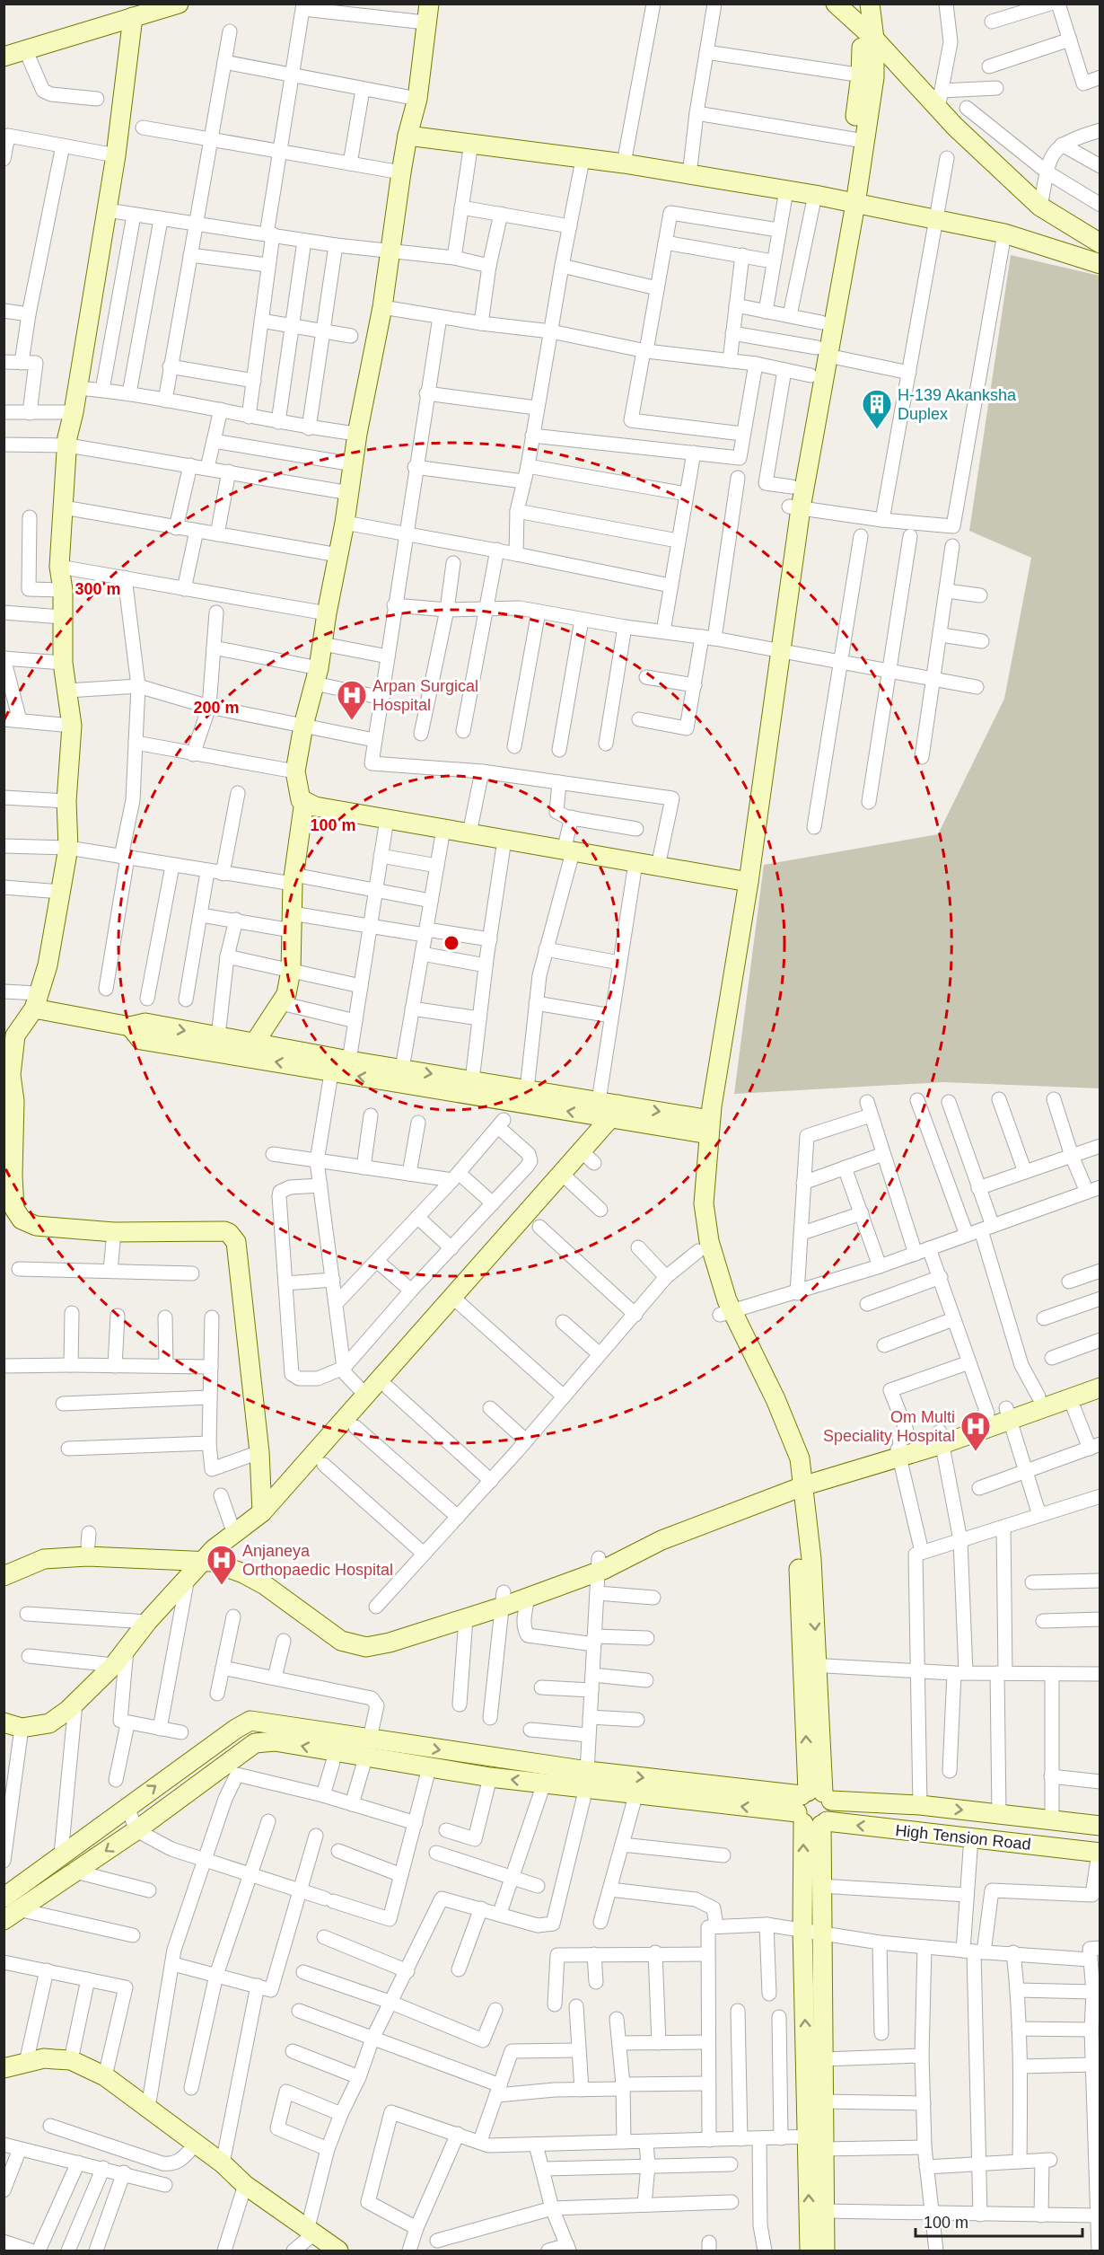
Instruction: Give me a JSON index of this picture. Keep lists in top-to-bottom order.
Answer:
{
  "streets": {
    "street": ["High Tension Road"]
  },
  "places": {
    "building": ["H-139 Akanksha Duplex"],
    "hospital": ["Arpan Surgical Hospital", "Om Multi Speciality Hospital", "Anjaneya Orthopaedic Hospital"]
  },
  "scale_bar": "100 m",
  "rings": ["300 m", "200 m", "100 m"]
}
